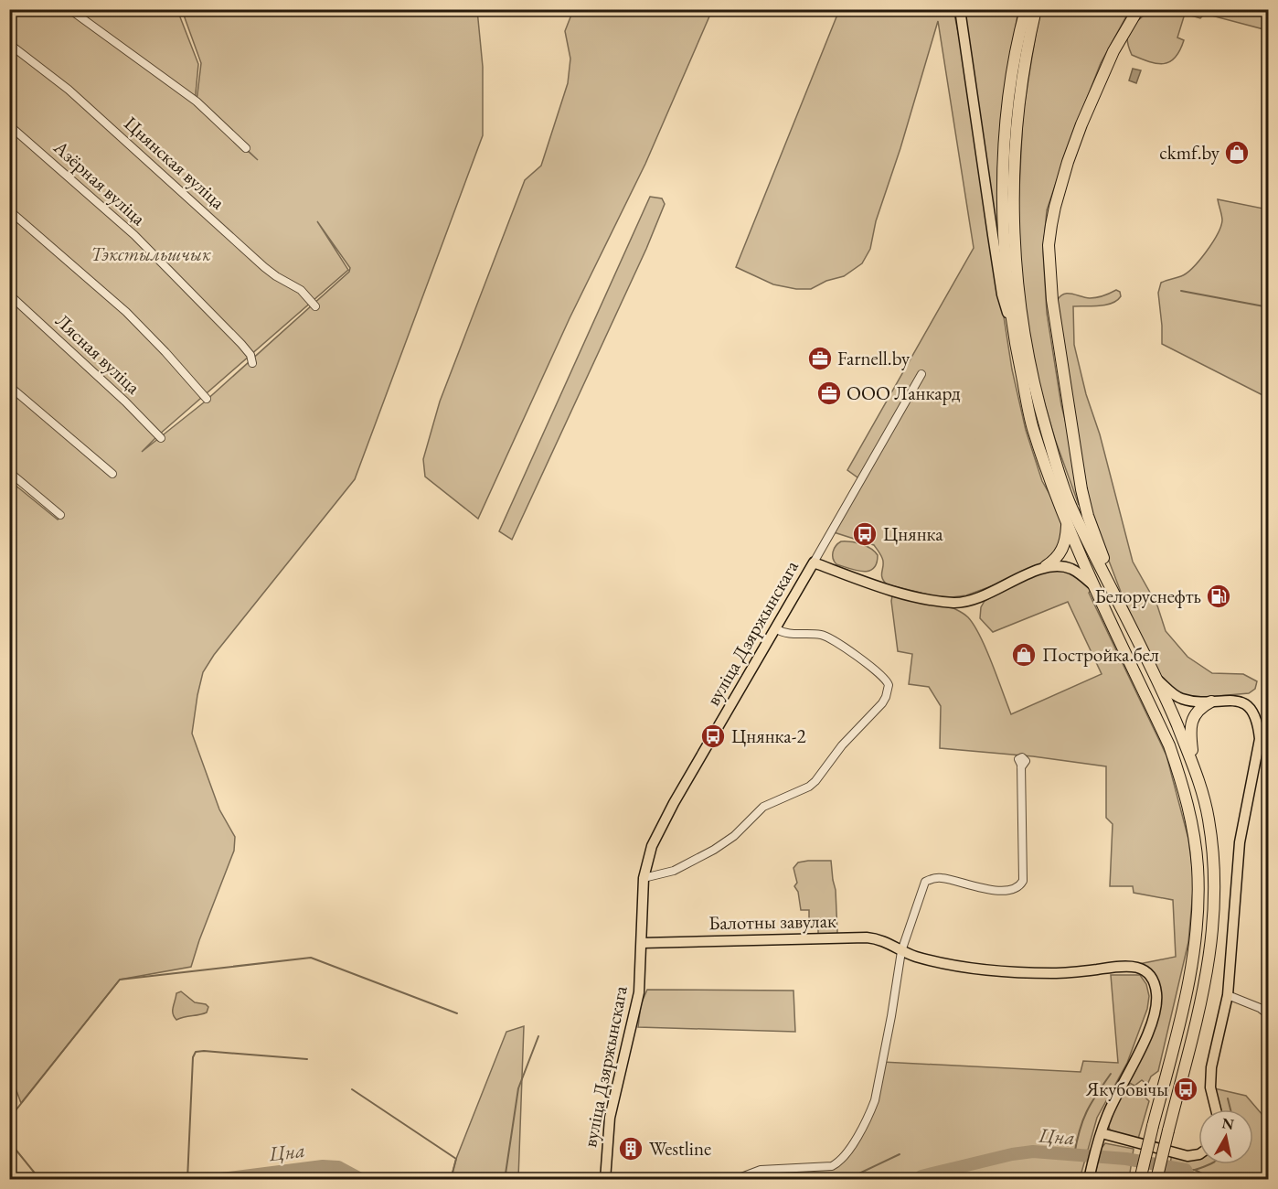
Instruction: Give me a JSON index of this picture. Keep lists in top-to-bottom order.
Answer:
{
  "streets": {
    "main road": ["вуліца Дзяржынскага", "Балотны завулак"],
    "street": ["Цнянская вуліца", "Азёрная вуліца", "Лясная вуліца"]
  },
  "crossings": [
    ["вуліца Дзяржынскага", "Балотны завулак"]
  ],
  "water": ["Цна"],
  "parks": ["Тэкстыльшчык"],
  "places": {
    "shop": ["ckmf.by", "Постройка.бел"],
    "office": ["Farnell.by", "ООО Ланкард"],
    "bus stop": ["Цнянка", "Цнянка-2", "Якубовічы"],
    "fuel station": ["Белоруснефть"],
    "building": ["Westline"]
  },
  "north": "top"
}
